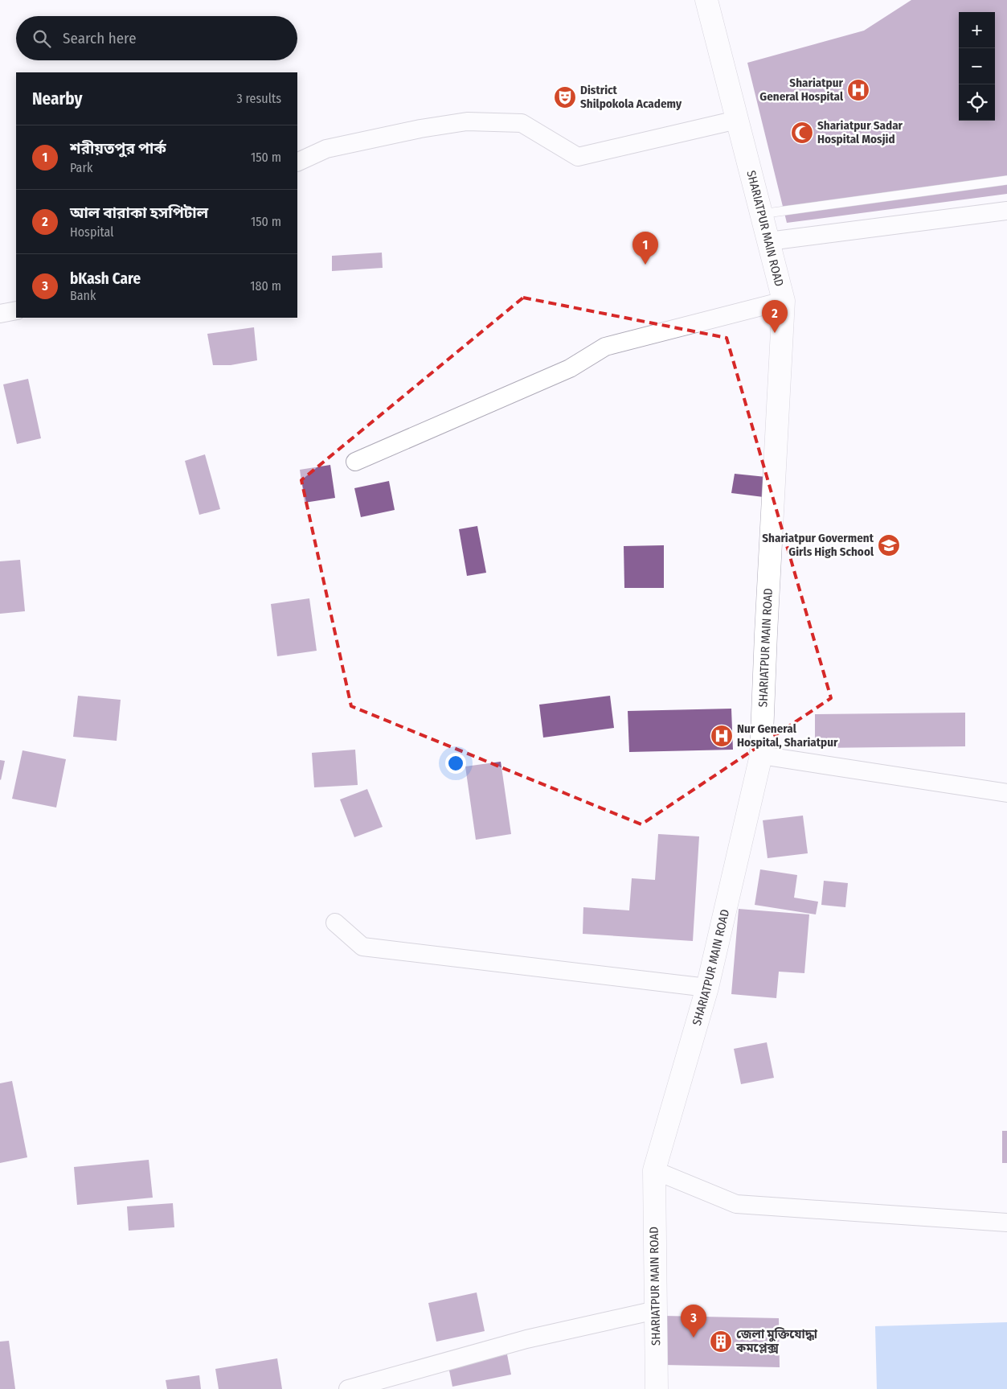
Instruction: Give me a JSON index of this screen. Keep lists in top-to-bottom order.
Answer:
{
  "streets": {
    "main road": ["SHARIATPUR MAIN ROAD"]
  },
  "places": {
    "hospital": ["Shariatpur General Hospital", "Nur General Hospital, Shariatpur"],
    "theatre": ["District Shilpokola Academy"],
    "mosque": ["Shariatpur Sadar Hospital Mosjid"],
    "school or university": ["Shariatpur Goverment Girls High School"],
    "building": ["জেলা মুক্তিযোদ্ধা কমপ্লেক্স"]
  },
  "page": {
    "map_buttons": ["+", "−"],
    "search": "Search here",
    "heading": ["Nearby", "3 results"],
    "list": [
      {
        "mark": "1",
        "name": "শরীয়তপুর পার্ক",
        "note": "Park",
        "value": "150 m"
      },
      {
        "mark": "2",
        "name": "আল বারাকা হসপিটাল",
        "note": "Hospital",
        "value": "150 m"
      },
      {
        "mark": "3",
        "name": "bKash Care",
        "note": "Bank",
        "value": "180 m"
      }
    ],
    "pins": ["1", "2", "3"]
  }
}
